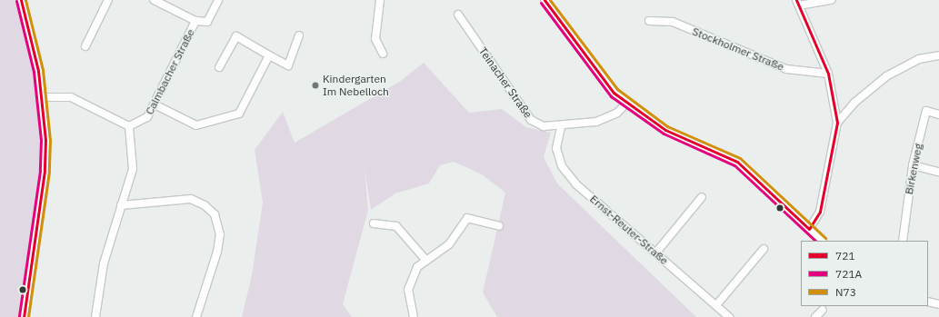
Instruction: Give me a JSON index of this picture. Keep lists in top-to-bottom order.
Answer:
{
  "streets": {
    "street": [
      "Stockholmer Straße",
      "Calmbacher Straße",
      "Teinacher Straße",
      "Birkenweg",
      "Ernst-Reuter-Straße"
    ]
  },
  "crossings": [
    ["Teinacher Straße", "Ernst-Reuter-Straße"]
  ],
  "places": ["Kindergarten Im Nebelloch"],
  "lines": ["transit line 721", "transit line N73", "transit line 721A"],
  "legend": ["721", "721A", "N73"]
}
